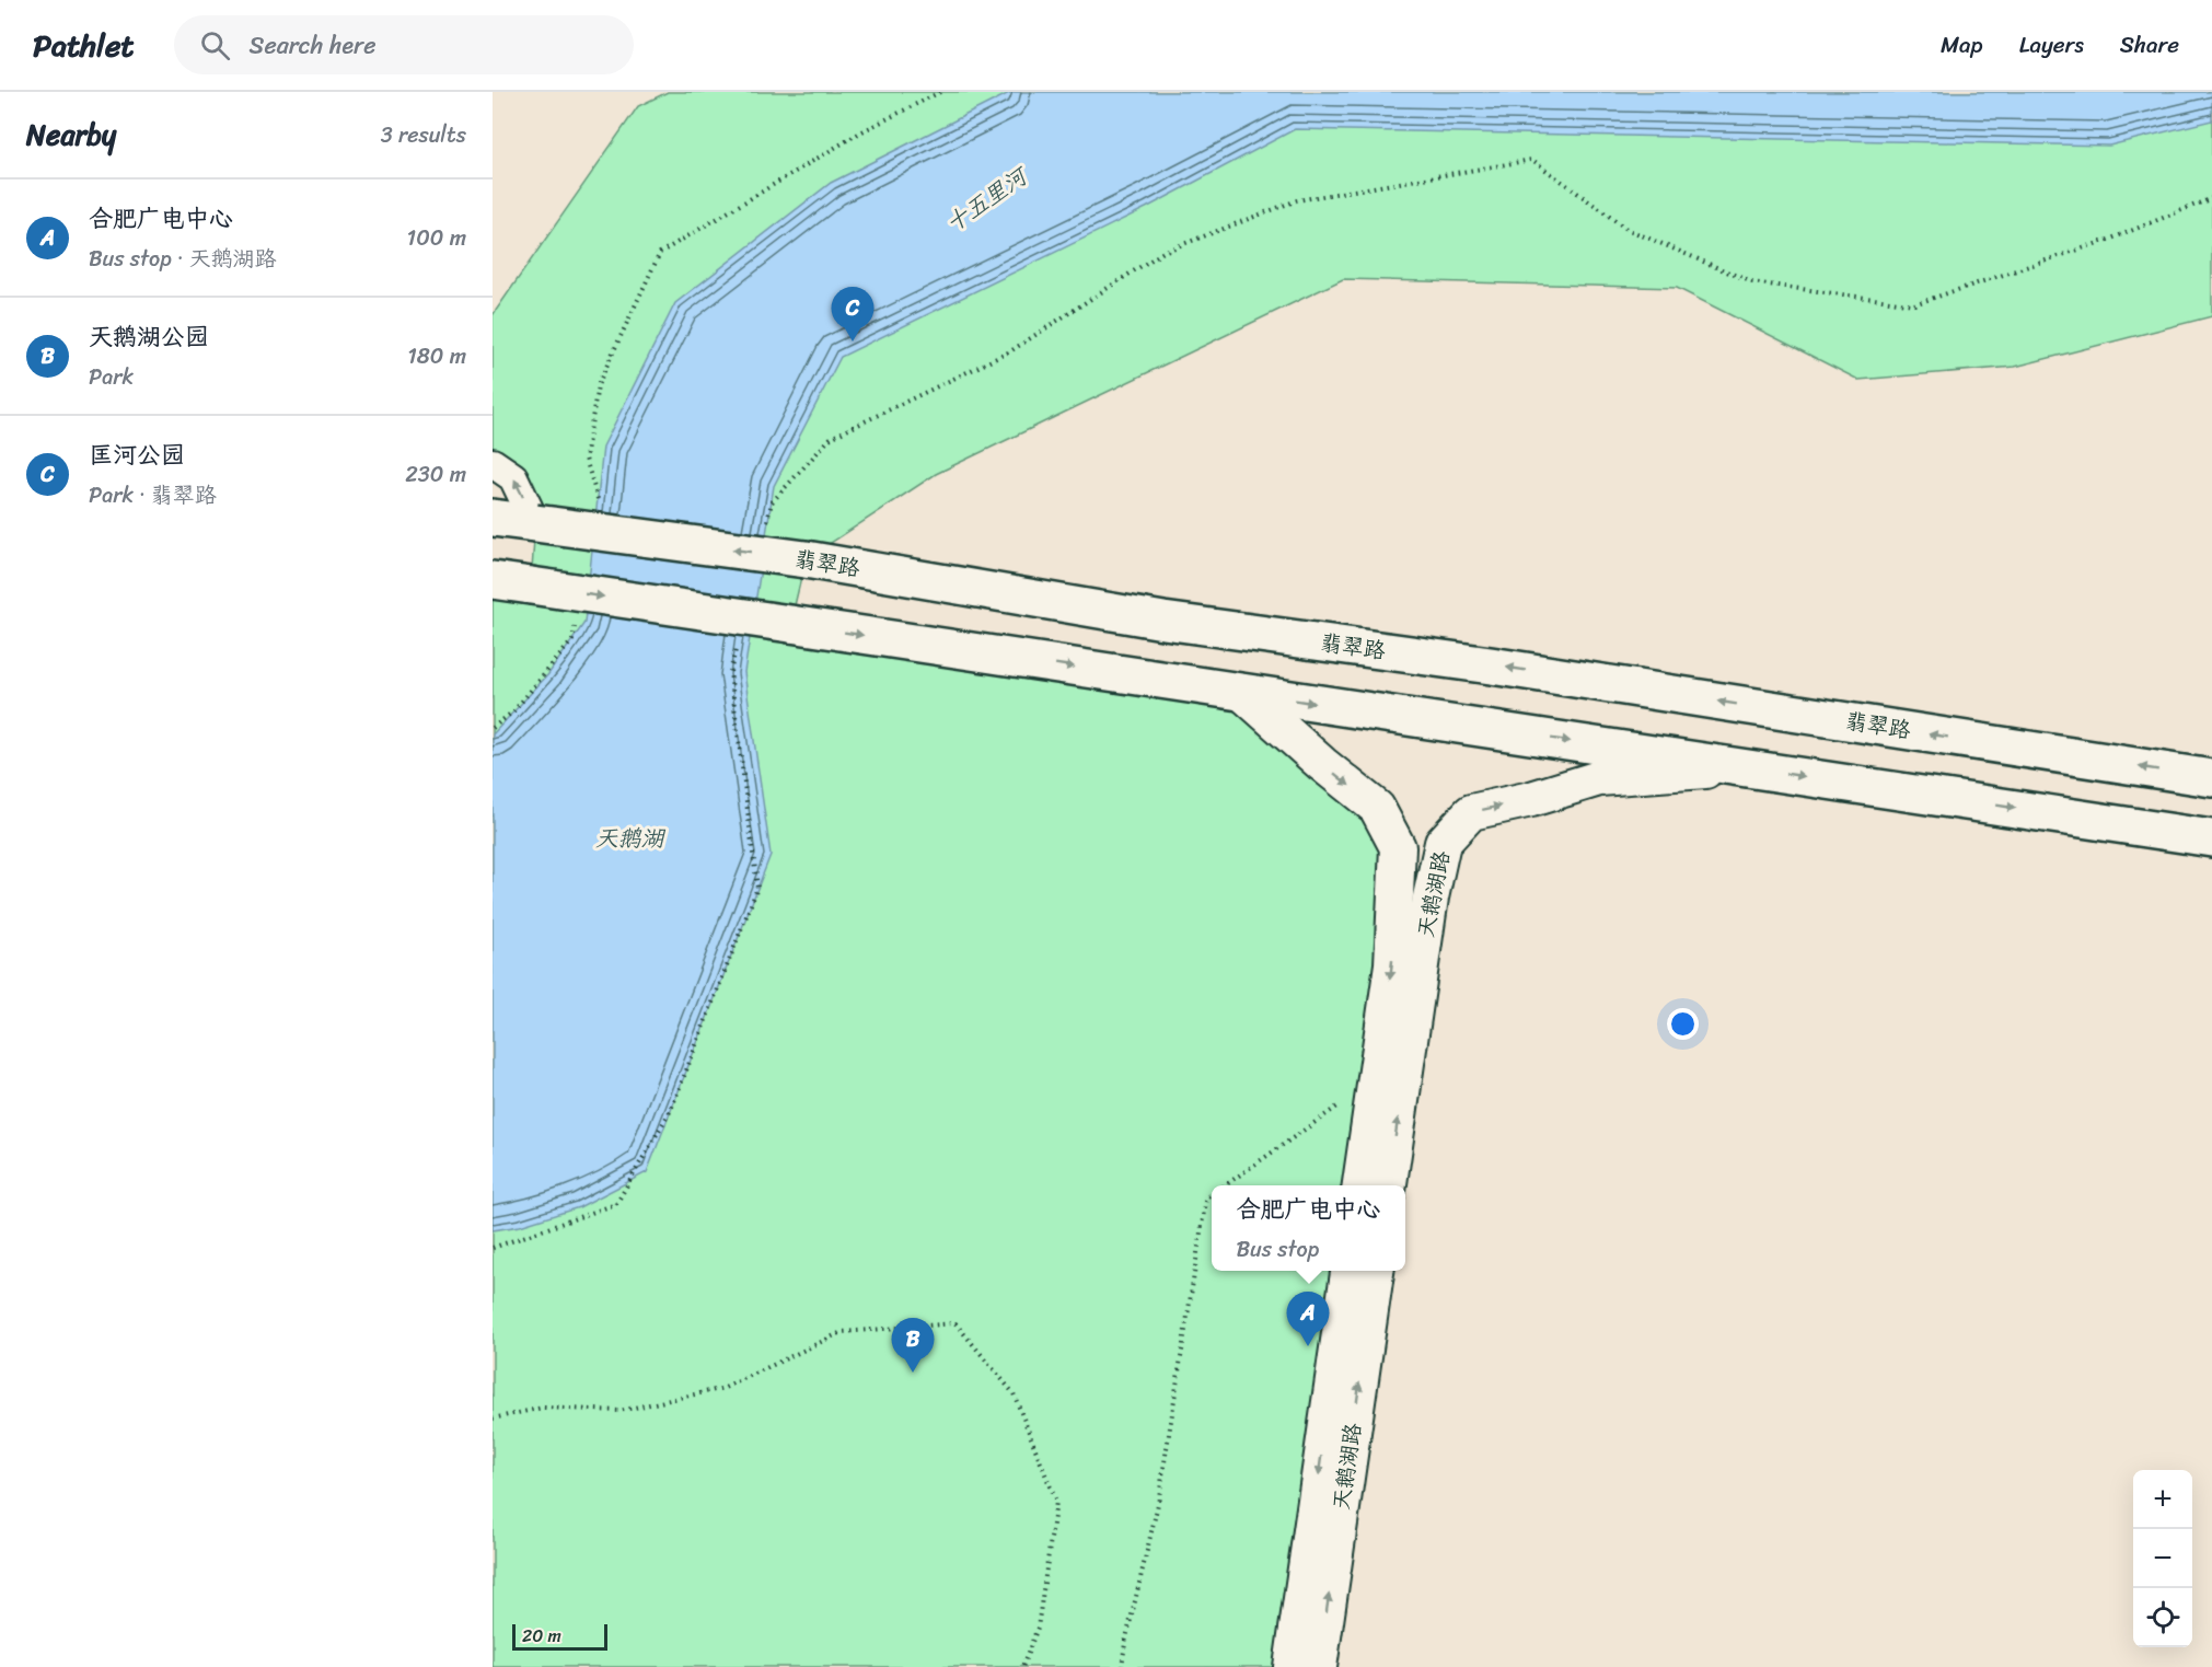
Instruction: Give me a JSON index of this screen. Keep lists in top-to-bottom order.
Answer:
{
  "streets": {
    "main road": ["翡翠路"],
    "street": ["天鹅湖路"]
  },
  "water": ["十五里河", "天鹅湖"],
  "scale_bar": "20 m",
  "page": {
    "header": "Pathlet",
    "search": "Search here",
    "nav": ["Map", "Layers", "Share"],
    "heading": ["Nearby", "3 results"],
    "list": [
      {
        "mark": "A",
        "name": "合肥广电中心",
        "note": "Bus stop · 天鹅湖路",
        "value": "100 m"
      },
      {
        "mark": "B",
        "name": "天鹅湖公园",
        "note": "Park",
        "value": "180 m"
      },
      {
        "mark": "C",
        "name": "匡河公园",
        "note": "Park · 翡翠路",
        "value": "230 m"
      }
    ],
    "pins": ["C", "A", "B"],
    "popup": ["合肥广电中心", "Bus stop"],
    "map_buttons": ["+", "−"],
    "scale": "20 m"
  }
}
